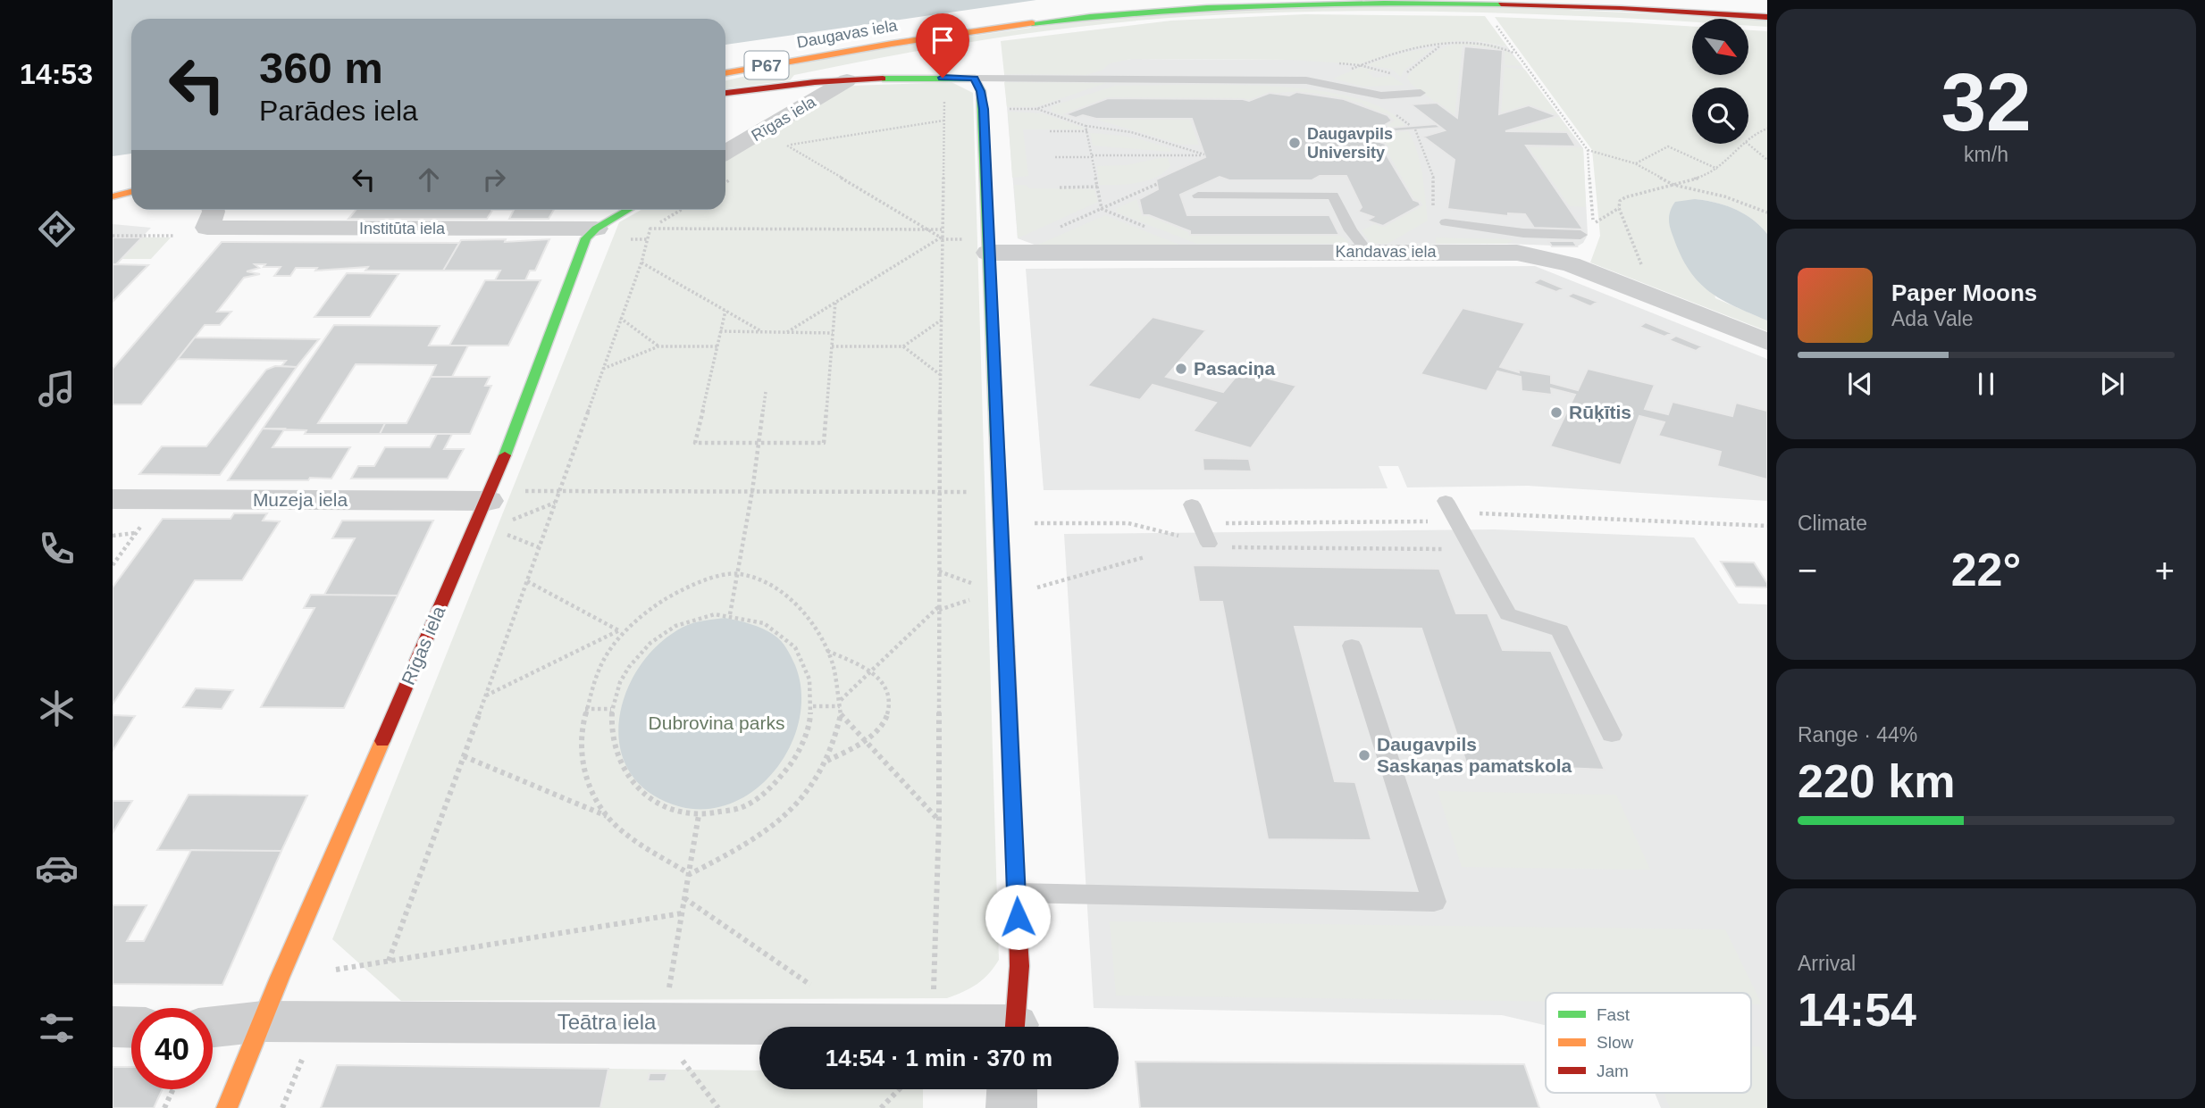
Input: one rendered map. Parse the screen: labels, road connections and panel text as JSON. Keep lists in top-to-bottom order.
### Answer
{
  "streets": {
    "street": [
      "Daugavas iela",
      "P67",
      "Rīgas iela",
      "Institūta iela",
      "Kandavas iela",
      "Muzeja iela",
      "Teātra iela"
    ]
  },
  "crossings": [
    ["Rīgas iela", "Institūta iela"],
    ["Rīgas iela", "Muzeja iela"],
    ["Rīgas iela", "Teātra iela"]
  ],
  "parks": ["Dubrovina parks"],
  "places": [
    "Daugavpils University",
    "Pasaciņa",
    "Rūķītis",
    "Daugavpils Saskaņas pamatskola"
  ],
  "legend": ["Fast", "Slow", "Jam"],
  "north": "bottom right",
  "page": {
    "tabs": "14:53",
    "tile": [
      ["32", "km/h"],
      "Climate",
      ["Range · 44%", "220 km"],
      ["Arrival", "14:54"]
    ],
    "turn": ["360 m", "Parādes iela"],
    "song": ["Paper Moons", "Ada Vale"],
    "heat": ["−", "22°", "+"],
    "limit": "40",
    "trip": "14:54 · 1 min · 370 m"
  }
}
